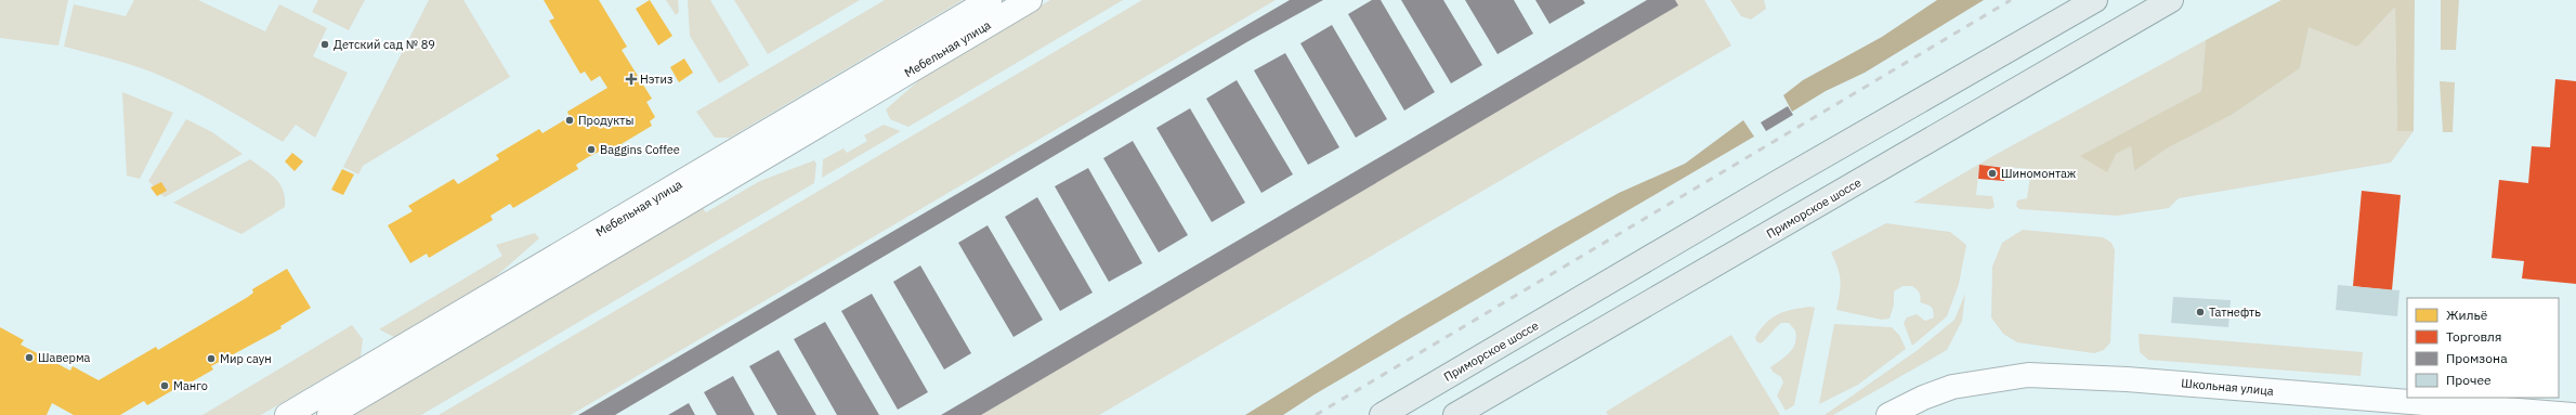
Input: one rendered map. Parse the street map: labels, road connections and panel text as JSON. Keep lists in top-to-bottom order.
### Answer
{
  "streets": {
    "main road": ["Приморское шоссе"],
    "street": ["Мебельная улица", "Школьная улица"]
  },
  "places": {
    "other": [
      "Детский сад № 89",
      "Продукты",
      "Baggins Coffee",
      "Шиномонтаж",
      "Татнефть",
      "Шаверма",
      "Мир саун",
      "Манго"
    ],
    "health": ["Нэтиз"]
  },
  "legend": [
    "Жильё",
    "Торговля",
    "Промзона",
    "Прочее"
  ]
}
